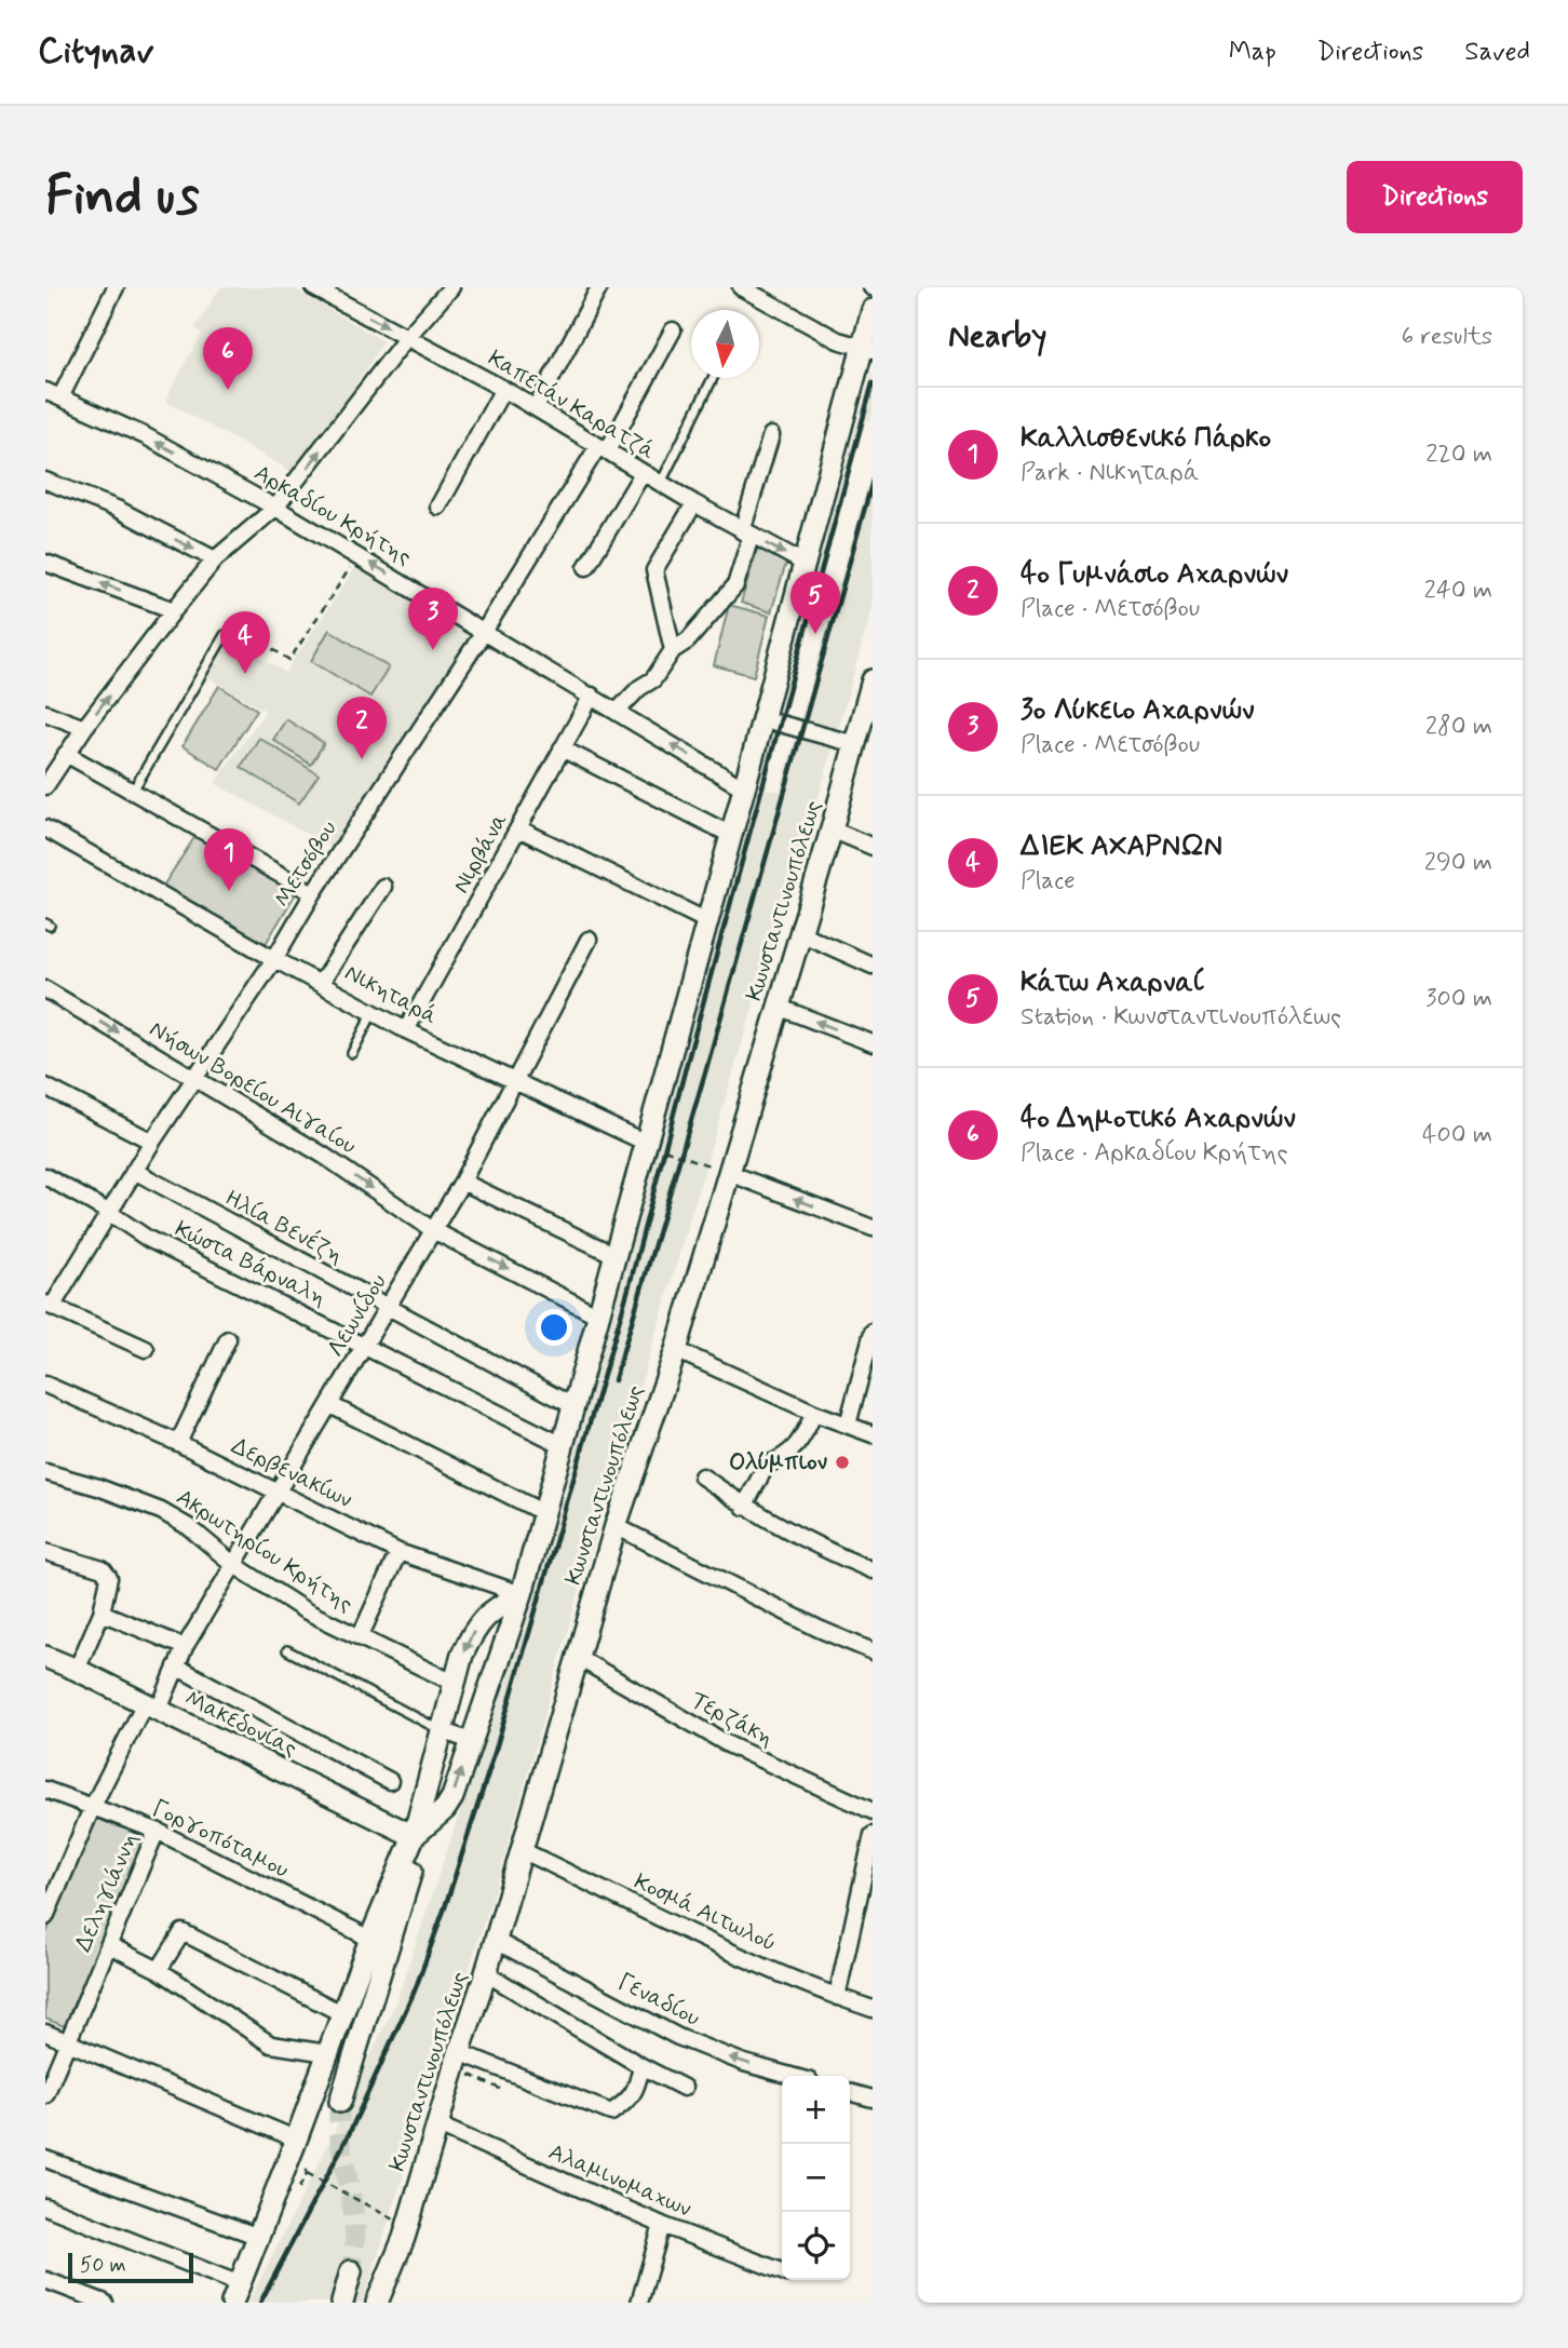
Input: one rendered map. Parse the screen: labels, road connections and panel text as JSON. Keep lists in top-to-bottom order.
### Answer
{
  "streets": {
    "street": [
      "Καπετάν Καρατζά",
      "Αρκαδίου Κρήτης",
      "Νιρβάνα",
      "Μετσόβου",
      "Κωνσταντινουπόλεως",
      "Νικηταρά",
      "Νήσων Βορείου Αιγαίου",
      "Ηλία Βενέζη",
      "Κώστα Βάρναλη",
      "Λεωνίδου",
      "Δερβενακίων",
      "Ακρωτηρίου Κρήτης",
      "Τερζάκη",
      "Μακεδονίας",
      "Γοργοπόταμου",
      "Δεληγιάννη",
      "Κοσμά Αιτωλού",
      "Γεναδίου",
      "Αλαμινομαχων"
    ]
  },
  "crossings": [
    ["Καπετάν Καρατζά", "Μετσόβου"],
    ["Καπετάν Καρατζά", "Κωνσταντινουπόλεως"],
    ["Αρκαδίου Κρήτης", "Νιρβάνα"],
    ["Αρκαδίου Κρήτης", "Μετσόβου"],
    ["Αρκαδίου Κρήτης", "Κωνσταντινουπόλεως"],
    ["Νιρβάνα", "Νικηταρά"],
    ["Μετσόβου", "Νικηταρά"],
    ["Μετσόβου", "Νήσων Βορείου Αιγαίου"],
    ["Μετσόβου", "Ηλία Βενέζη"],
    ["Μετσόβου", "Κώστα Βάρναλη"],
    ["Κωνσταντινουπόλεως", "Νικηταρά"],
    ["Κωνσταντινουπόλεως", "Νήσων Βορείου Αιγαίου"],
    ["Κωνσταντινουπόλεως", "Ηλία Βενέζη"],
    ["Κωνσταντινουπόλεως", "Κώστα Βάρναλη"],
    ["Κωνσταντινουπόλεως", "Δερβενακίων"],
    ["Κωνσταντινουπόλεως", "Ακρωτηρίου Κρήτης"],
    ["Κωνσταντινουπόλεως", "Τερζάκη"],
    ["Κωνσταντινουπόλεως", "Μακεδονίας"],
    ["Κωνσταντινουπόλεως", "Γοργοπόταμου"],
    ["Κωνσταντινουπόλεως", "Κοσμά Αιτωλού"],
    ["Κωνσταντινουπόλεως", "Γεναδίου"],
    ["Κωνσταντινουπόλεως", "Αλαμινομαχων"],
    ["Νικηταρά", "Λεωνίδου"],
    ["Νήσων Βορείου Αιγαίου", "Λεωνίδου"],
    ["Ηλία Βενέζη", "Λεωνίδου"],
    ["Κώστα Βάρναλη", "Λεωνίδου"],
    ["Λεωνίδου", "Δερβενακίων"],
    ["Λεωνίδου", "Ακρωτηρίου Κρήτης"],
    ["Λεωνίδου", "Μακεδονίας"],
    ["Λεωνίδου", "Γοργοπόταμου"],
    ["Γοργοπόταμου", "Δεληγιάννη"]
  ],
  "places": ["Ολύμπιον"],
  "scale_bar": "50 m",
  "north": "bottom",
  "page": {
    "header": "Citynav",
    "nav": ["Map", "Directions", "Saved"],
    "buttons": "Directions",
    "title": "Find us",
    "heading": ["Nearby", "6 results"],
    "pins": [
      "6",
      "5",
      "3",
      "4",
      "2",
      "1"
    ],
    "list": [
      {
        "mark": "1",
        "name": "Καλλισθενικό Πάρκο",
        "note": "Park · Νικηταρά",
        "value": "220 m"
      },
      {
        "mark": "2",
        "name": "4ο Γυμνάσιο Αχαρνών",
        "note": "Place · Μετσόβου",
        "value": "240 m"
      },
      {
        "mark": "3",
        "name": "3ο Λύκειο Αχαρνών",
        "note": "Place · Μετσόβου",
        "value": "280 m"
      },
      {
        "mark": "4",
        "name": "ΔΙΕΚ ΑΧΑΡΝΩΝ",
        "note": "Place",
        "value": "290 m"
      },
      {
        "mark": "5",
        "name": "Κάτω Αχαρναί",
        "note": "Station · Κωνσταντινουπόλεως",
        "value": "300 m"
      },
      {
        "mark": "6",
        "name": "4ο Δημοτικό Αχαρνών",
        "note": "Place · Αρκαδίου Κρήτης",
        "value": "400 m"
      }
    ],
    "map_buttons": ["+", "−"],
    "scale": "50 m"
  }
}
